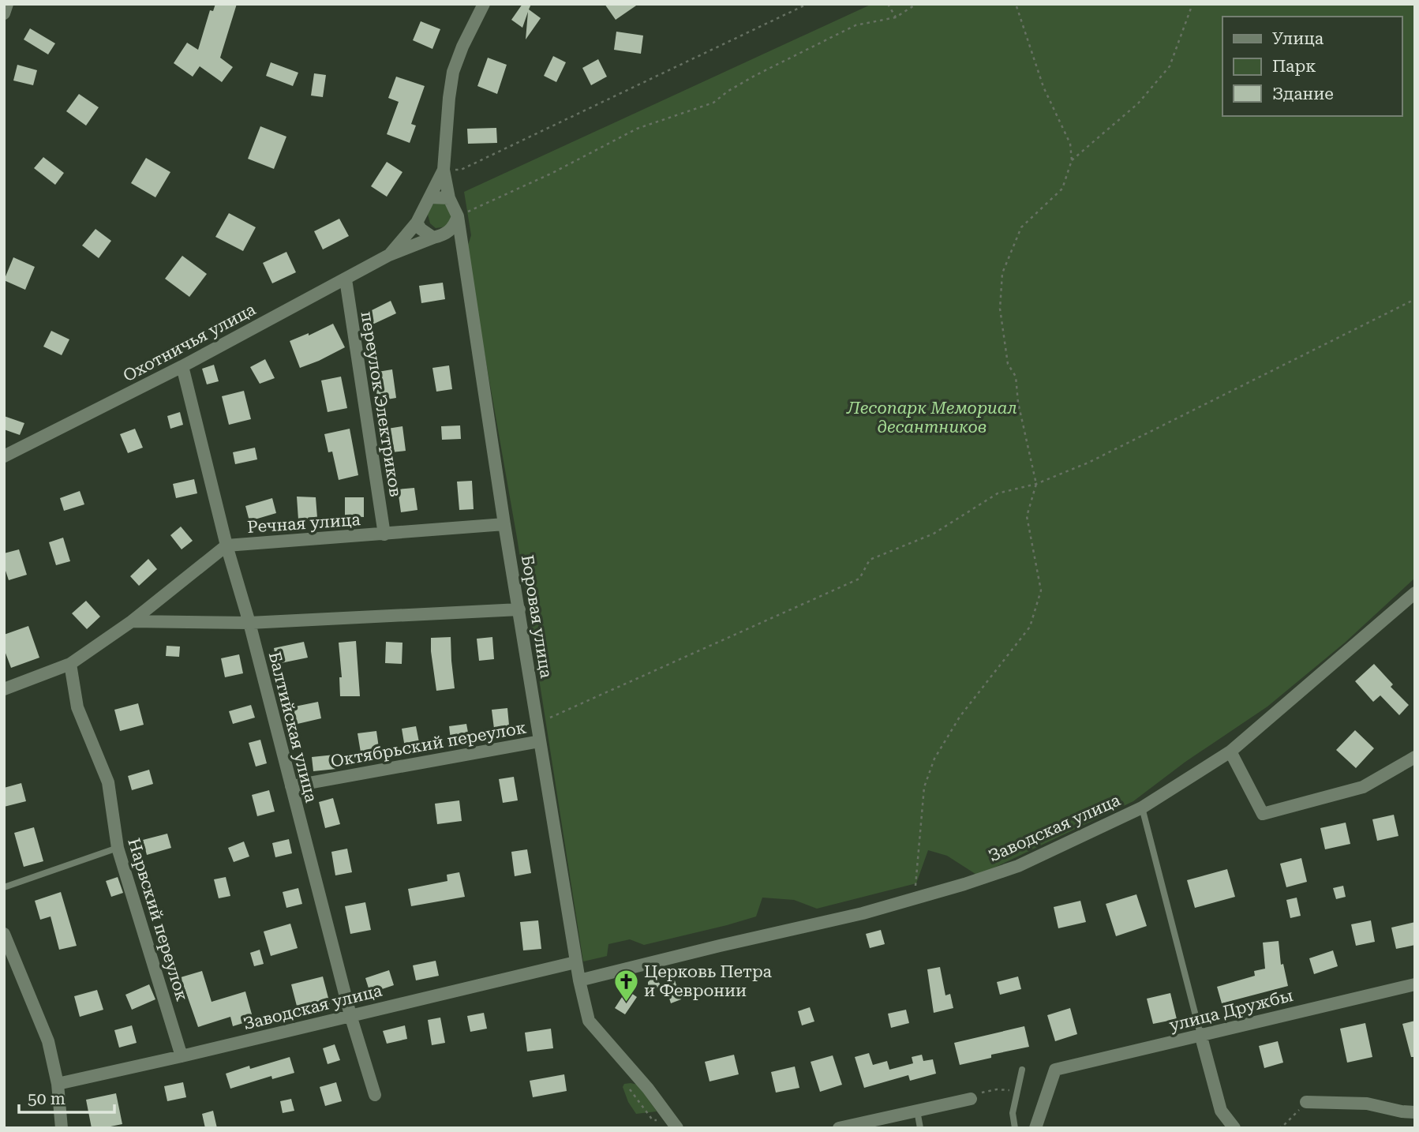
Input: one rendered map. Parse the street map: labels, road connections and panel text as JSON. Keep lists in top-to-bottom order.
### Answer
{
  "streets": {
    "street": [
      "Охотничья улица",
      "переулок Электриков",
      "Речная улица",
      "Боровая улица",
      "Балтийская улица",
      "Октябрьский переулок",
      "Заводская улица",
      "Нарвский переулок",
      "улица Дружбы"
    ]
  },
  "crossings": [
    ["Охотничья улица", "переулок Электриков"],
    ["Охотничья улица", "Боровая улица"],
    ["Охотничья улица", "Балтийская улица"],
    ["переулок Электриков", "Речная улица"],
    ["Речная улица", "Боровая улица"],
    ["Речная улица", "Балтийская улица"],
    ["Речная улица", "Нарвский переулок"],
    ["Боровая улица", "Октябрьский переулок"],
    ["Боровая улица", "Заводская улица"],
    ["Балтийская улица", "Октябрьский переулок"],
    ["Балтийская улица", "Заводская улица"],
    ["Заводская улица", "Нарвский переулок"]
  ],
  "parks": ["Лесопарк Мемориал десантников"],
  "places": {
    "church": ["Церковь Петра и Февронии"]
  },
  "legend": ["Улица", "Парк", "Здание"],
  "scale_bar": "50 m"
}
